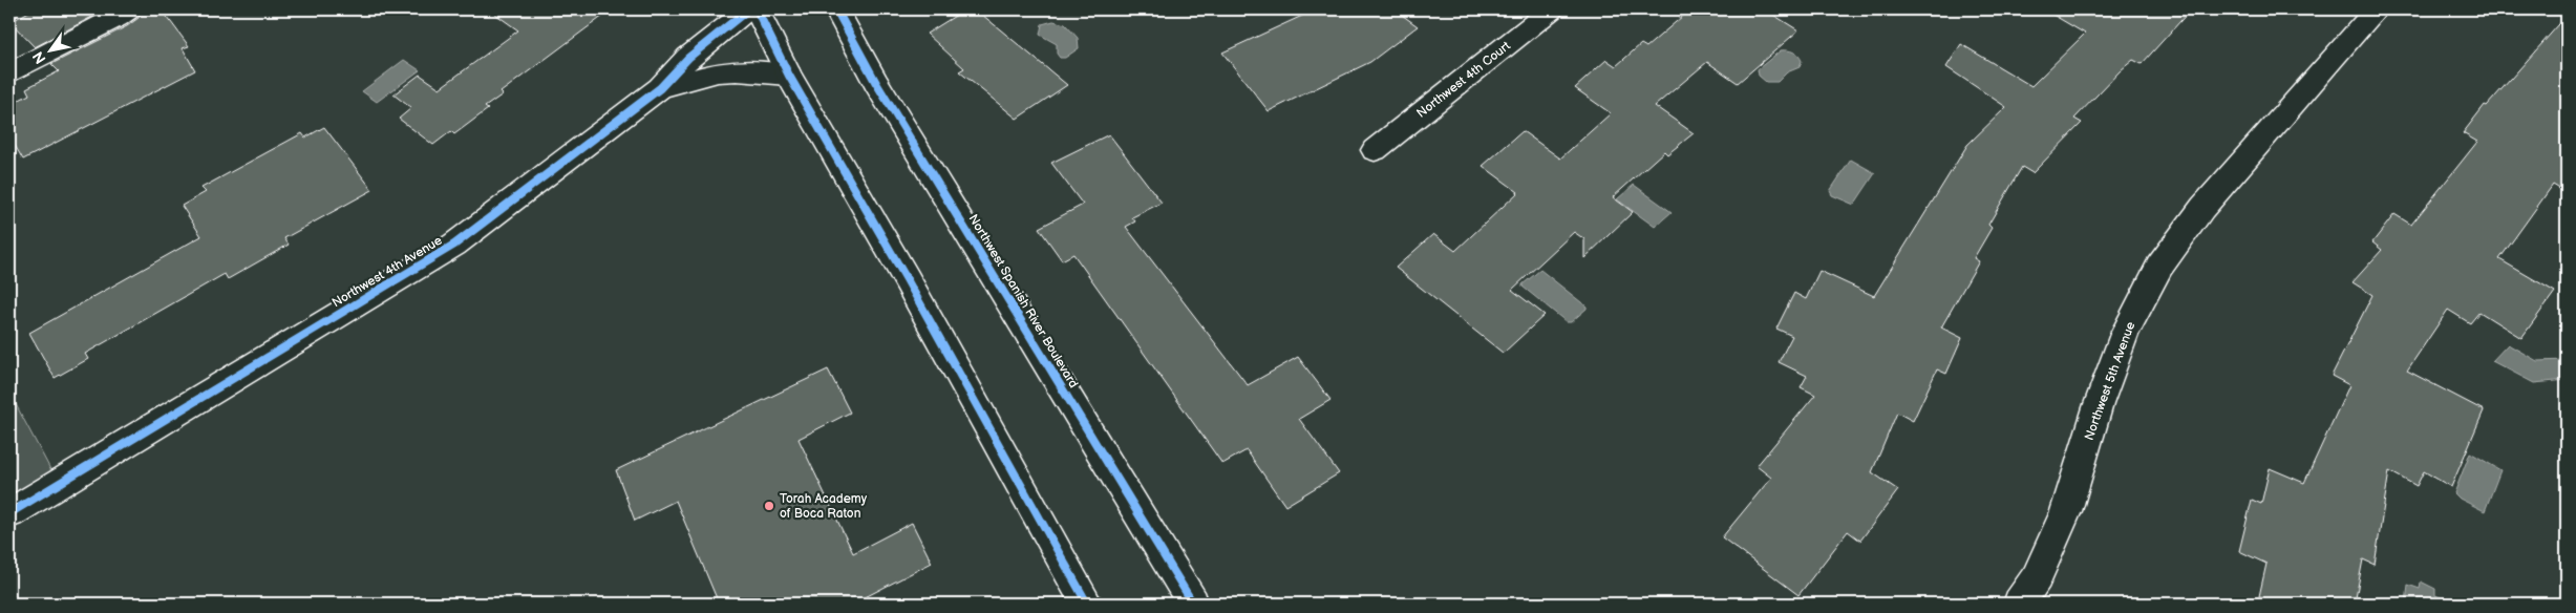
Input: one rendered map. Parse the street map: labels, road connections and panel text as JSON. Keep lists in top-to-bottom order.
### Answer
{
  "streets": {
    "street": [
      "Northwest 4th Court",
      "Northwest 4th Avenue",
      "Northwest Spanish River Boulevard",
      "Northwest 5th Avenue"
    ]
  },
  "places": ["Torah Academy of Boca Raton"],
  "north": "bottom left"
}
